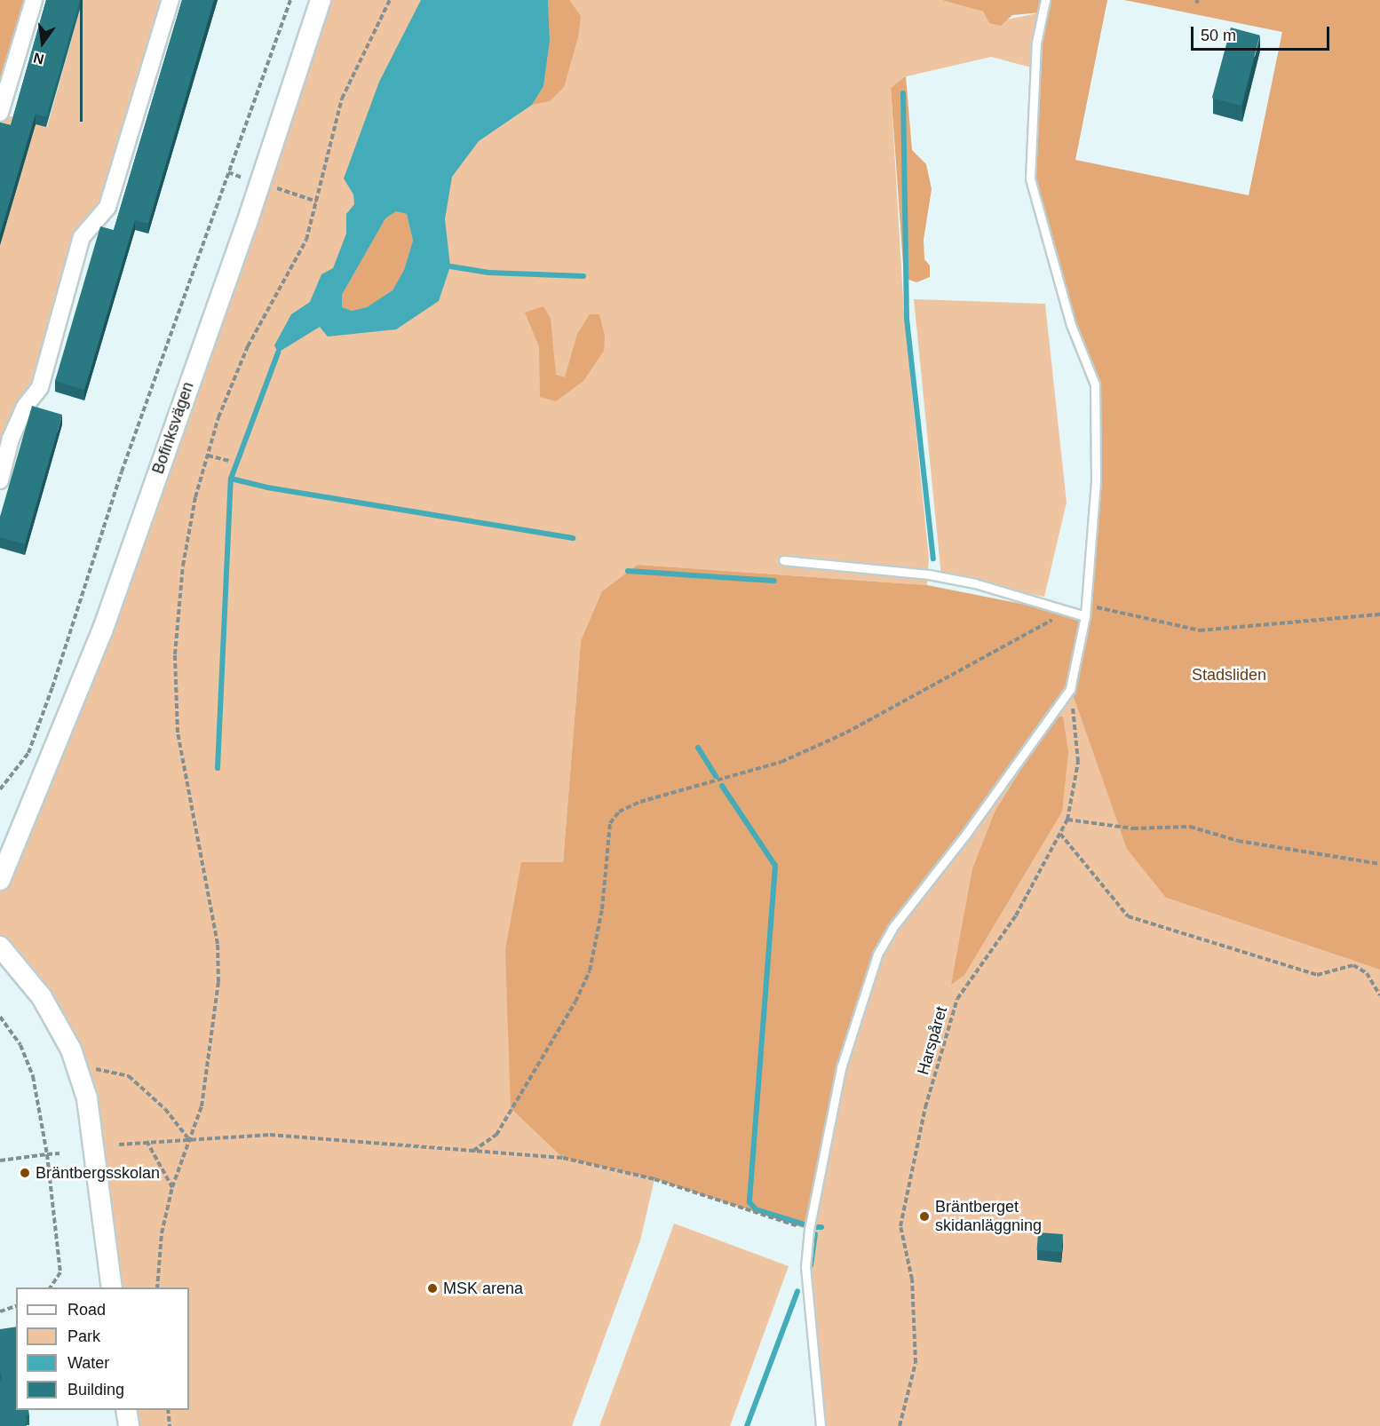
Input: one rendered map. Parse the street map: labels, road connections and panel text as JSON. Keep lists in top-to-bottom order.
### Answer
{
  "streets": {
    "street": ["Bofinksvägen"],
    "path": ["Harspåret"]
  },
  "parks": ["Stadsliden"],
  "places": ["Bräntbergsskolan", "Bräntberget skidanläggning", "MSK arena"],
  "legend": [
    "Road",
    "Park",
    "Water",
    "Building"
  ],
  "scale_bar": "50 m",
  "north": "bottom"
}
